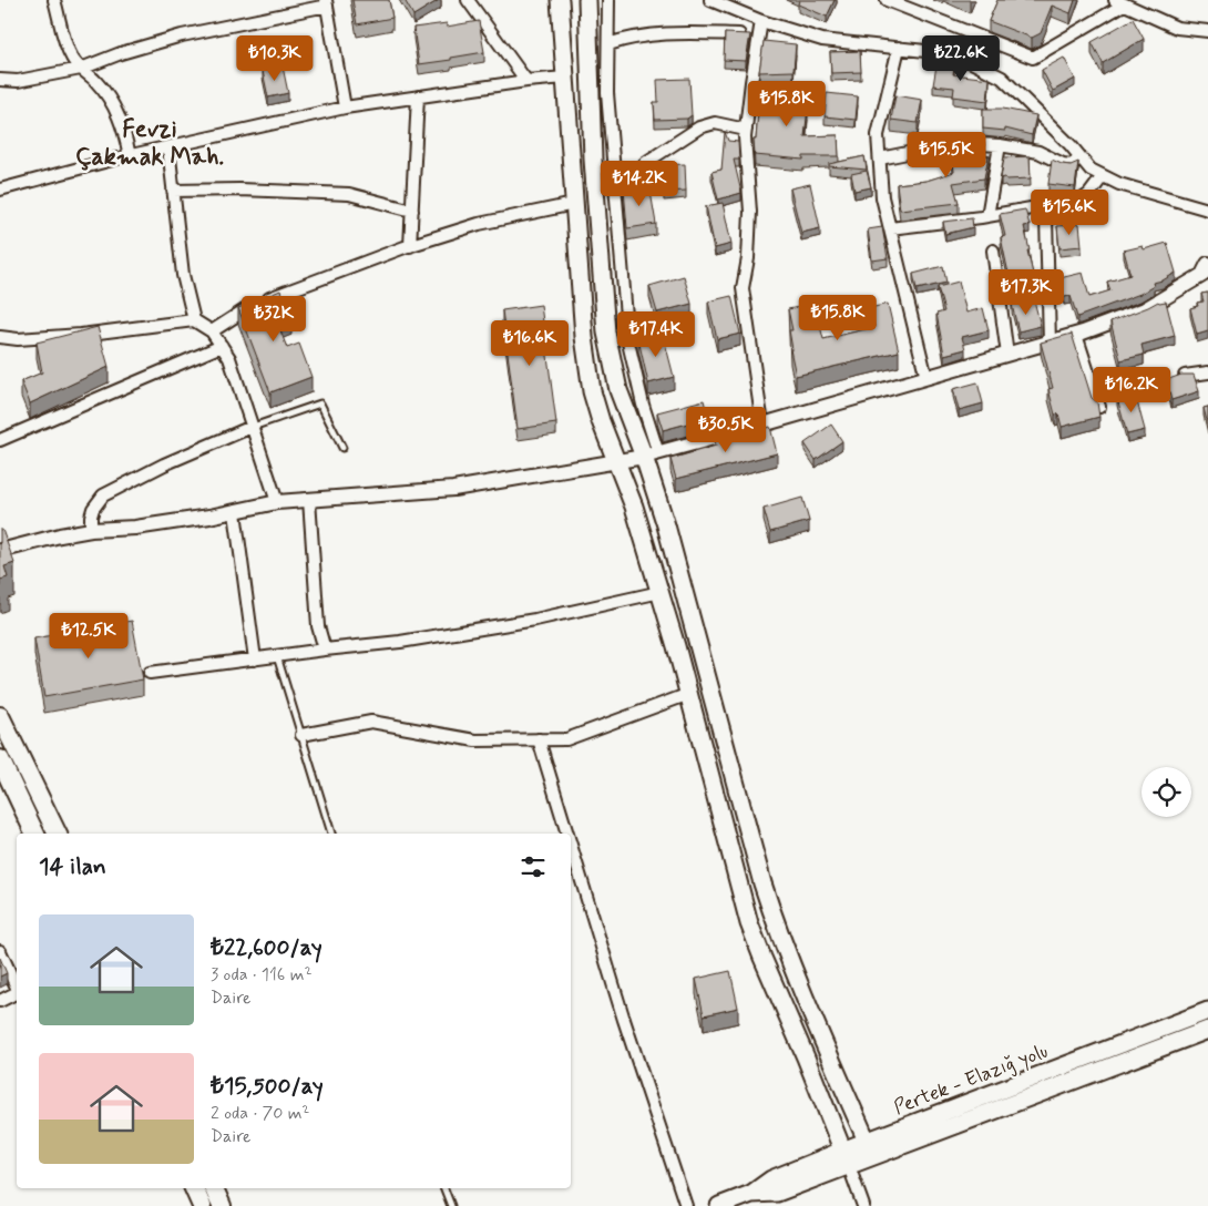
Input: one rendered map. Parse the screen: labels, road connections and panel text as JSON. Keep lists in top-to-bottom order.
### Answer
{
  "streets": {
    "main road": ["Pertek - Elazığ yolu"]
  },
  "districts": ["Fevzi Çakmak Mah."],
  "page": {
    "price": [
      "₺10.3K",
      "₺22.6K",
      "₺15.8K",
      "₺15.5K",
      "₺14.2K",
      "₺15.6K",
      "₺17.3K",
      "₺15.8K",
      "₺32K",
      "₺17.4K",
      "₺16.6K",
      "₺16.2K",
      "₺30.5K",
      "₺12.5K"
    ],
    "heading": "14 ilan",
    "list": [
      {
        "name": "₺22,600/ay",
        "note": "3 oda · 116 m² · Daire"
      },
      {
        "name": "₺15,500/ay",
        "note": "2 oda · 70 m² · Daire"
      }
    ]
  }
}
